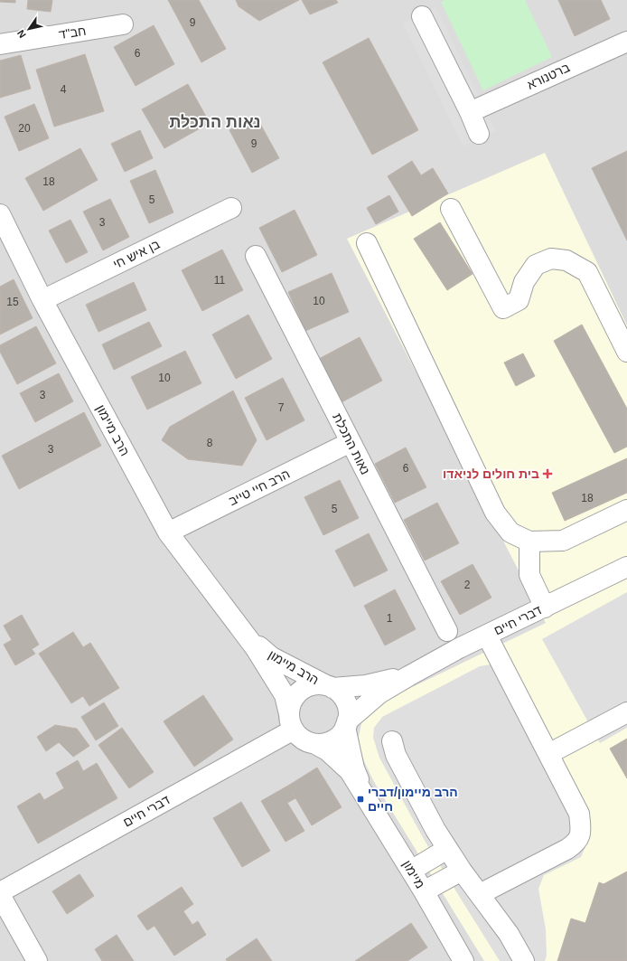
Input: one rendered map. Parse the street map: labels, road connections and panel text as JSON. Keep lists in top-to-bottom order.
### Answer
{
  "streets": {
    "street": [
      "חב\"ד",
      "ברטנורא",
      "בן איש חי",
      "הרב מיימון",
      "נאות התכלת",
      "הרב חיי טייב",
      "דברי חיים",
      "מיימון"
    ]
  },
  "crossings": [
    ["בן איש חי", "הרב מיימון"],
    ["הרב מיימון", "הרב חיי טייב"],
    ["הרב מיימון", "דברי חיים"],
    ["נאות התכלת", "הרב חיי טייב"]
  ],
  "districts": ["נאות התכלת"],
  "places": {
    "health": ["בית חולים לניאדו"],
    "transit": ["הרב מיימון/דברי חיים"]
  },
  "house_numbers": [
    "9",
    "6",
    "4",
    "20",
    "9",
    "18",
    "5",
    "3",
    "11",
    "10",
    "15",
    "10",
    "3",
    "7",
    "8",
    "3",
    "6",
    "18",
    "5",
    "2",
    "1"
  ],
  "north": "bottom left"
}
